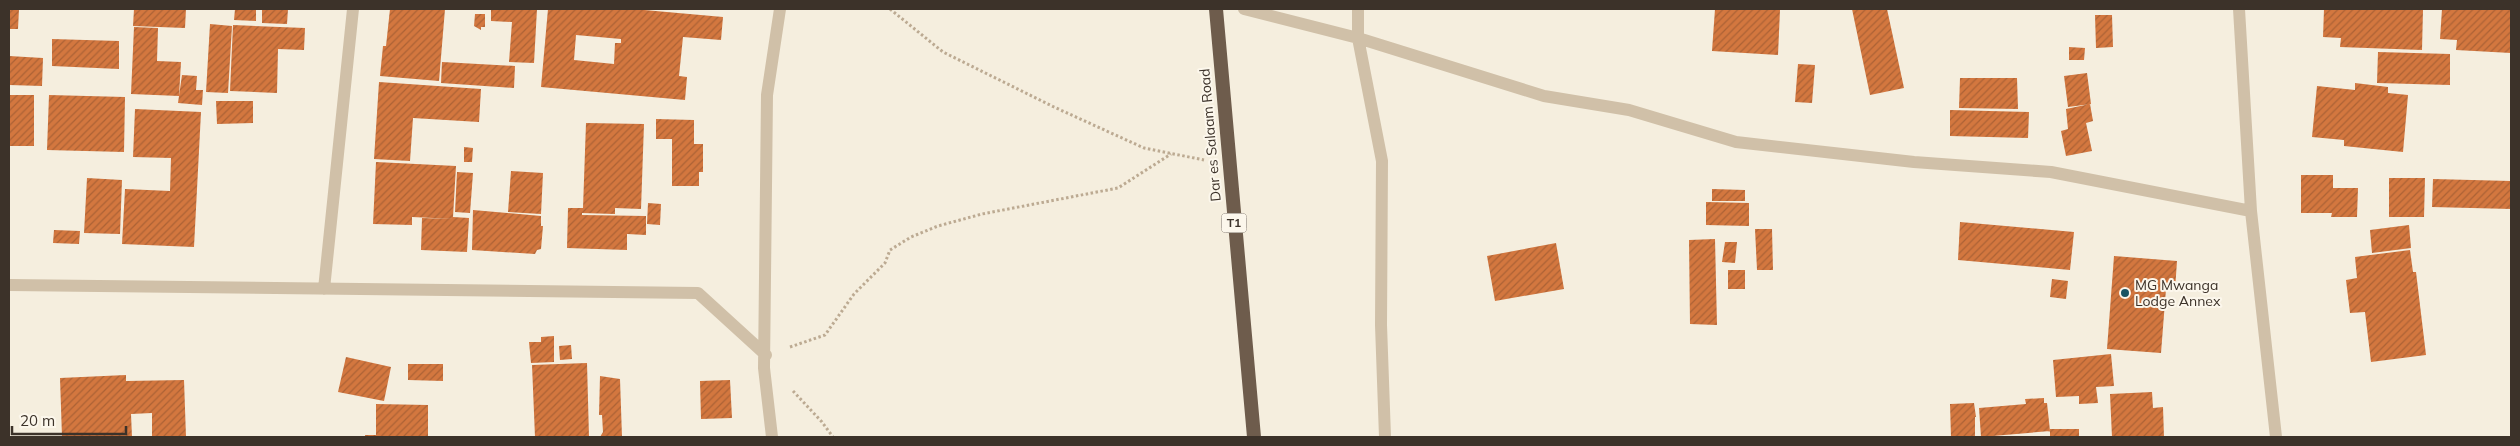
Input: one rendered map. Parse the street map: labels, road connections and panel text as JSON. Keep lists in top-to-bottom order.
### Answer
{
  "streets": {
    "highway": ["Dar es Salaam Road", "T1"]
  },
  "places": ["MG Mwanga Lodge Annex"],
  "scale_bar": "20 m"
}
